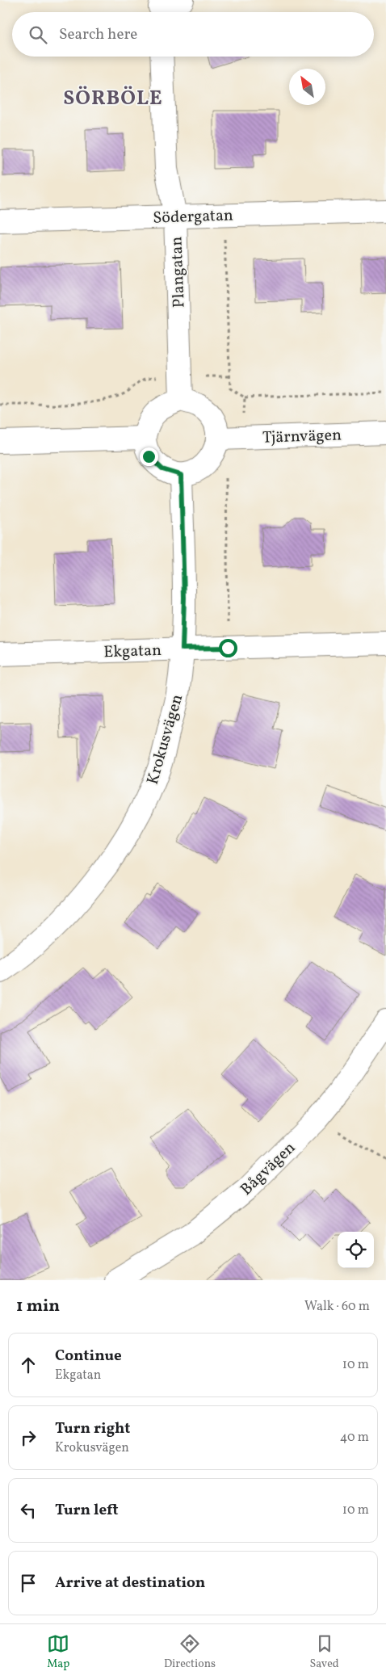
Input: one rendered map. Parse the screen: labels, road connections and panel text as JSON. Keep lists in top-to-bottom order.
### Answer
{
  "streets": {
    "street": [
      "Södergatan",
      "Plangatan",
      "Tjärnvägen",
      "Ekgatan",
      "Krokusvägen",
      "Bågvägen"
    ]
  },
  "crossings": [
    ["Södergatan", "Plangatan"],
    ["Plangatan", "Tjärnvägen"],
    ["Plangatan", "Krokusvägen"],
    ["Tjärnvägen", "Krokusvägen"],
    ["Ekgatan", "Krokusvägen"]
  ],
  "districts": ["SÖRBÖLE"],
  "north": "top left",
  "page": {
    "search": "Search here",
    "heading": ["1 min", "Walk · 60 m"],
    "list": [
      ["Continue", "Ekgatan", "10 m"],
      ["Turn right", "Krokusvägen", "40 m"],
      ["Turn left", "10 m"],
      "Arrive at destination"
    ],
    "nav": ["Map", "Directions", "Saved"]
  }
}
